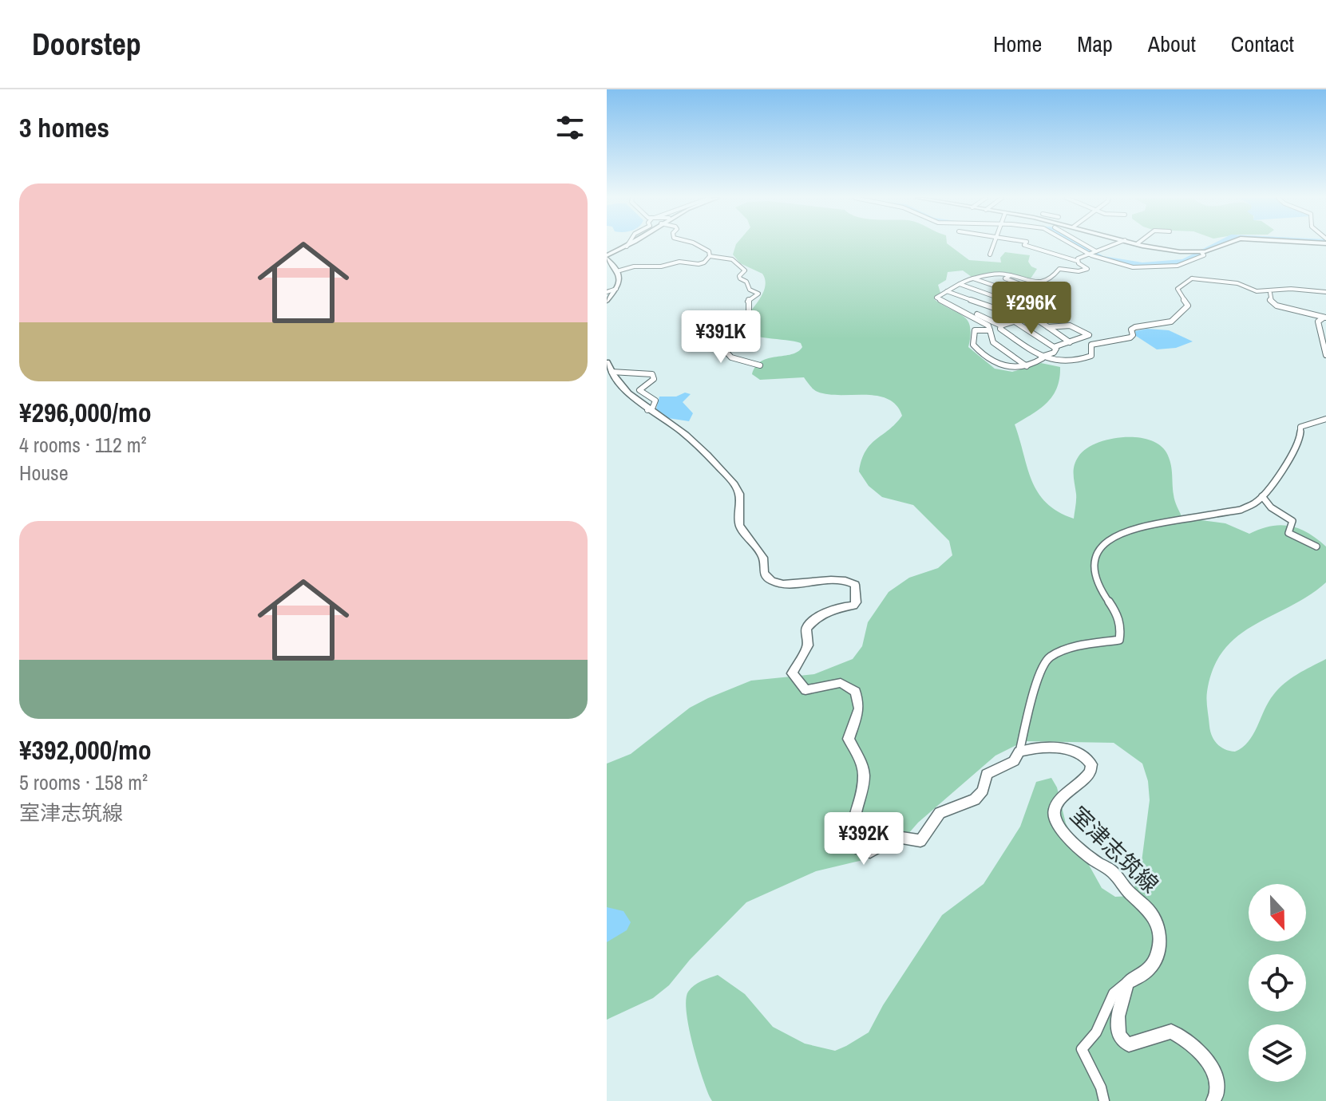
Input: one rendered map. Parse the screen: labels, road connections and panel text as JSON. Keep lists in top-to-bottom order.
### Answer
{
  "streets": {
    "main road": ["室津志筑線"]
  },
  "north": "bottom",
  "page": {
    "header": "Doorstep",
    "nav": [
      "Home",
      "Map",
      "About",
      "Contact"
    ],
    "heading": "3 homes",
    "list": [
      {
        "name": "¥296,000/mo",
        "note": "4 rooms · 112 m² · House"
      },
      {
        "name": "¥392,000/mo",
        "note": "5 rooms · 158 m² · 室津志筑線"
      }
    ],
    "price": ["¥296K", "¥391K", "¥392K"]
  }
}
